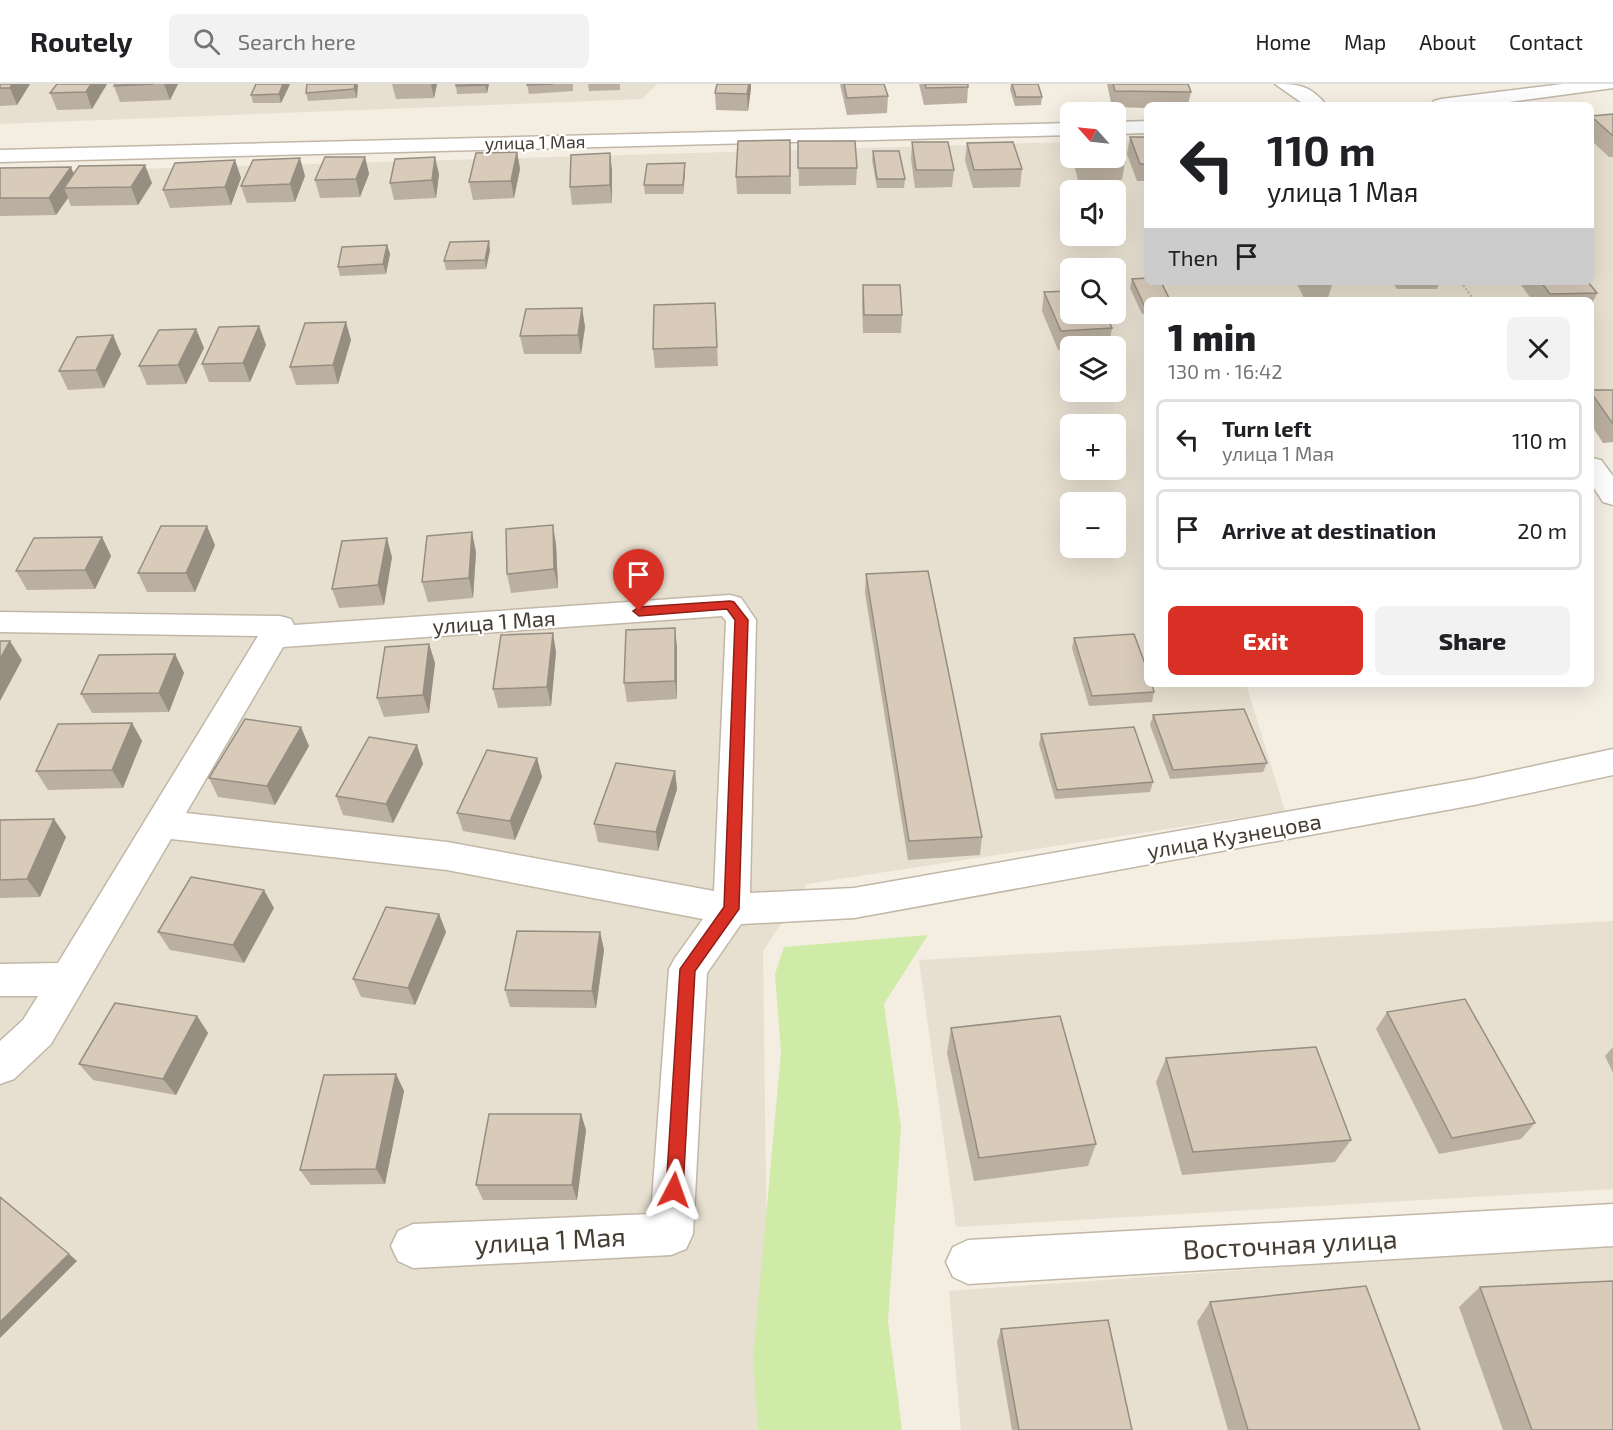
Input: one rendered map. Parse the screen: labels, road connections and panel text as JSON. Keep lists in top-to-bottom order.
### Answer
{
  "streets": {
    "street": ["улица 1 Мая", "улица Кузнецова", "Восточная улица"]
  },
  "crossings": [
    ["улица 1 Мая", "улица Кузнецова"]
  ],
  "north": "top left",
  "page": {
    "header": "Routely",
    "search": "Search here",
    "nav": [
      "Home",
      "Map",
      "About",
      "Contact"
    ],
    "map_buttons": ["+", "−"],
    "turn": ["110 m", "улица 1 Мая"],
    "then": "Then",
    "heading": ["1 min", "130 m · 16:42"],
    "list": [
      {
        "name": "Turn left",
        "note": "улица 1 Мая",
        "value": "110 m"
      },
      {
        "name": "Arrive at destination",
        "value": "20 m"
      }
    ],
    "buttons": ["Exit", "Share"]
  }
}
